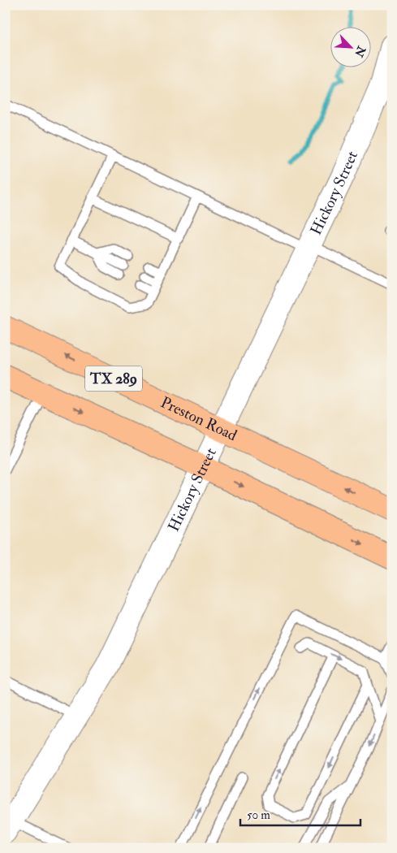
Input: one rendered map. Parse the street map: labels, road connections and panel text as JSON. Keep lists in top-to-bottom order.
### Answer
{
  "streets": {
    "main road": ["TX 289", "Preston Road"],
    "street": ["Hickory Street"]
  },
  "crossings": [
    ["Hickory Street", "TX 289"],
    ["Hickory Street", "Preston Road"]
  ],
  "scale_bar": "50 m",
  "north": "bottom right"
}
